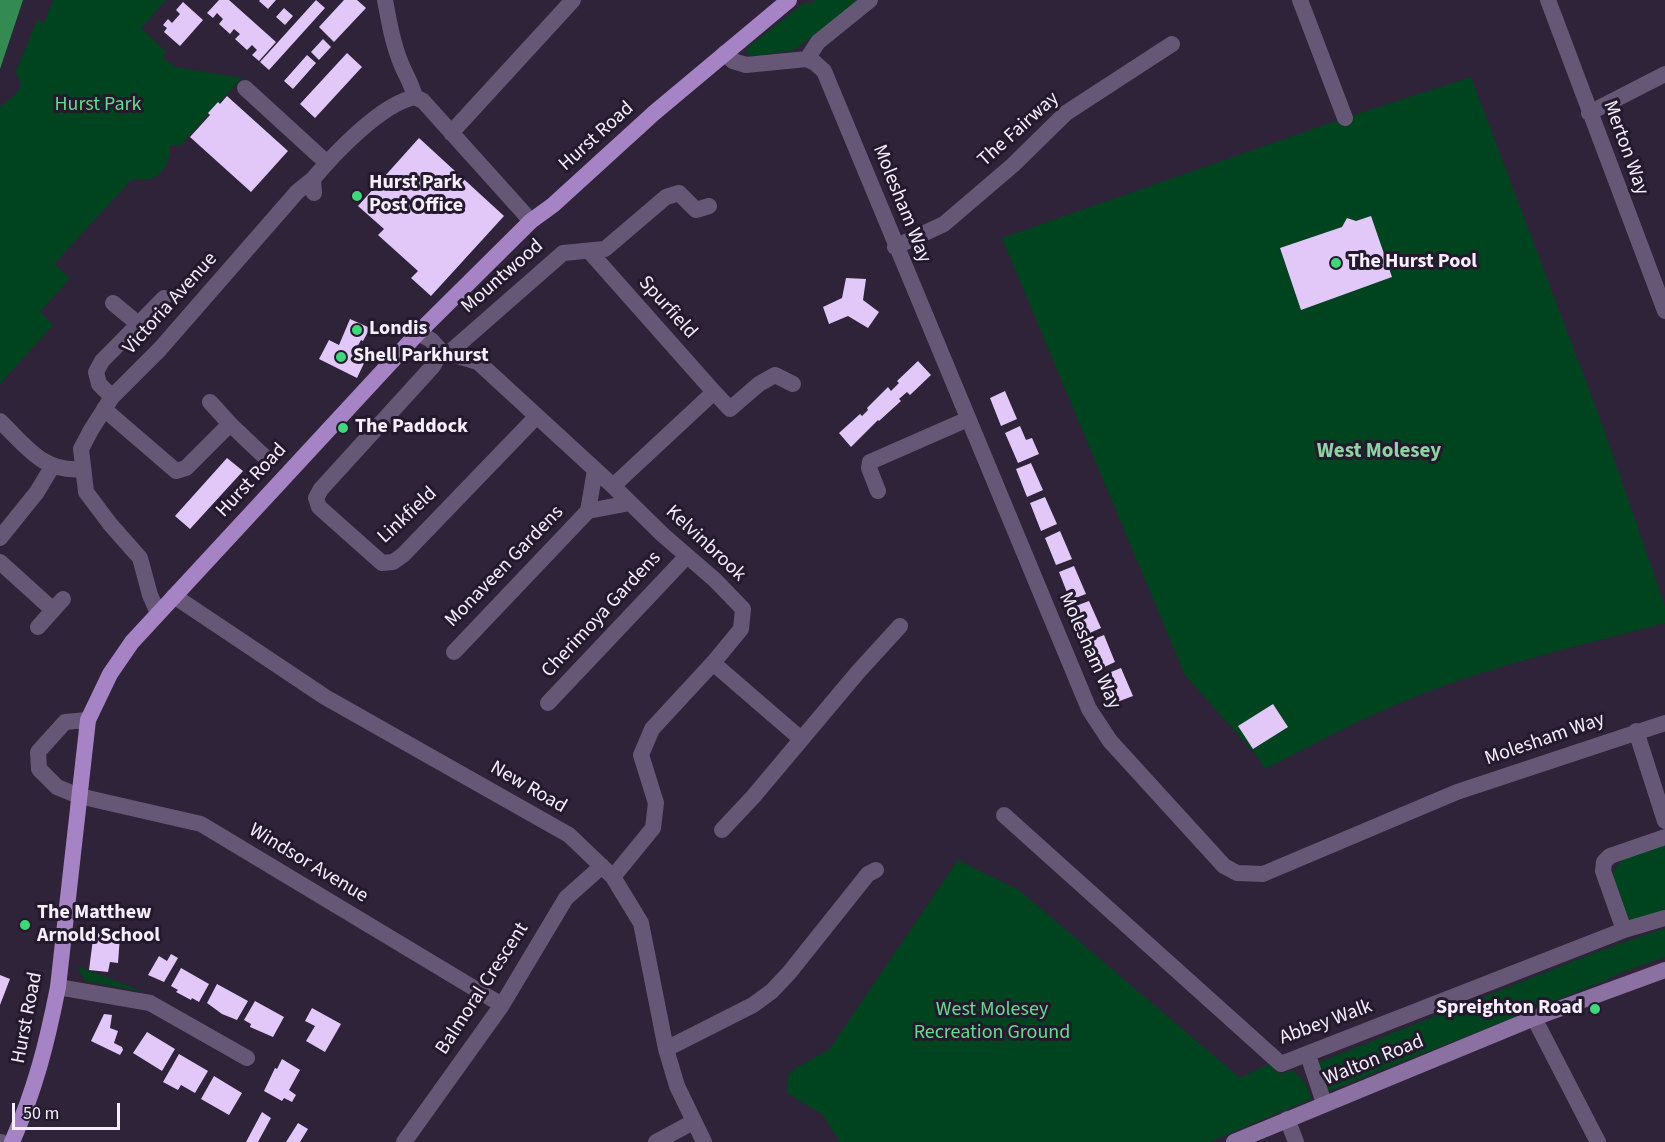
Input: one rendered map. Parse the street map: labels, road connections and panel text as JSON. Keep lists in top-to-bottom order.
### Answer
{
  "streets": {
    "main road": ["Hurst Road", "Walton Road"],
    "street": [
      "The Fairway",
      "Merton Way",
      "Molesham Way",
      "Mountwood",
      "Victoria Avenue",
      "Spurfield",
      "Linkfield",
      "Kelvinbrook",
      "Monaveen Gardens",
      "Cherimoya Gardens",
      "New Road",
      "Windsor Avenue",
      "Balmoral Crescent",
      "Abbey Walk"
    ]
  },
  "crossings": [
    ["The Fairway", "Molesham Way"],
    ["Hurst Road", "Kelvinbrook"],
    ["Hurst Road", "New Road"],
    ["Hurst Road", "Windsor Avenue"],
    ["Mountwood", "Spurfield"],
    ["Mountwood", "Linkfield"],
    ["Mountwood", "Kelvinbrook"],
    ["Linkfield", "Kelvinbrook"],
    ["Kelvinbrook", "Monaveen Gardens"],
    ["Kelvinbrook", "Cherimoya Gardens"],
    ["Kelvinbrook", "New Road"],
    ["Kelvinbrook", "Balmoral Crescent"],
    ["New Road", "Balmoral Crescent"],
    ["Windsor Avenue", "Balmoral Crescent"]
  ],
  "districts": ["West Molesey"],
  "parks": ["Hurst Park", "West Molesey Recreation Ground"],
  "places": [
    "Hurst Park Post Office",
    "The Hurst Pool",
    "Londis",
    "Shell Parkhurst",
    "The Paddock",
    "The Matthew Arnold School",
    "Spreighton Road"
  ],
  "scale_bar": "50 m"
}
